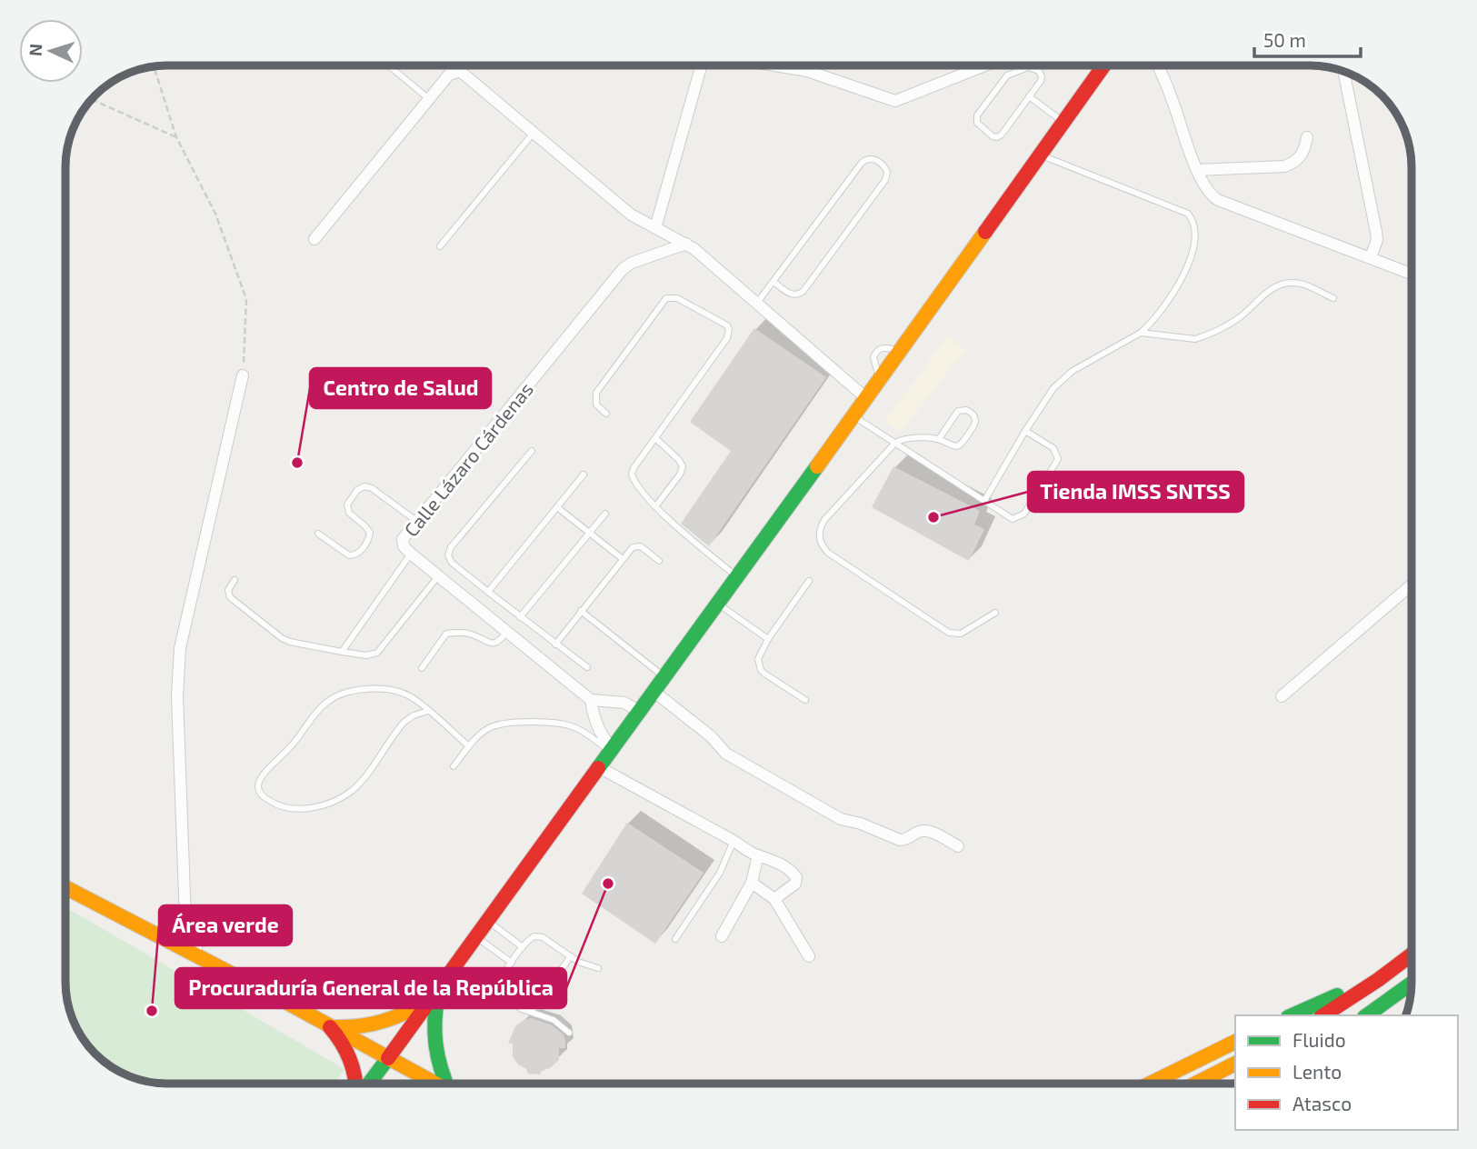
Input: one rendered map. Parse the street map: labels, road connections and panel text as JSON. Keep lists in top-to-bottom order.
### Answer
{
  "streets": {
    "street": ["Calle Lázaro Cárdenas"]
  },
  "places": [
    "Centro de Salud",
    "Tienda IMSS SNTSS",
    "Procuraduría General de la República",
    "Área verde"
  ],
  "legend": ["Fluido", "Lento", "Atasco"],
  "scale_bar": "50 m",
  "north": "left"
}
